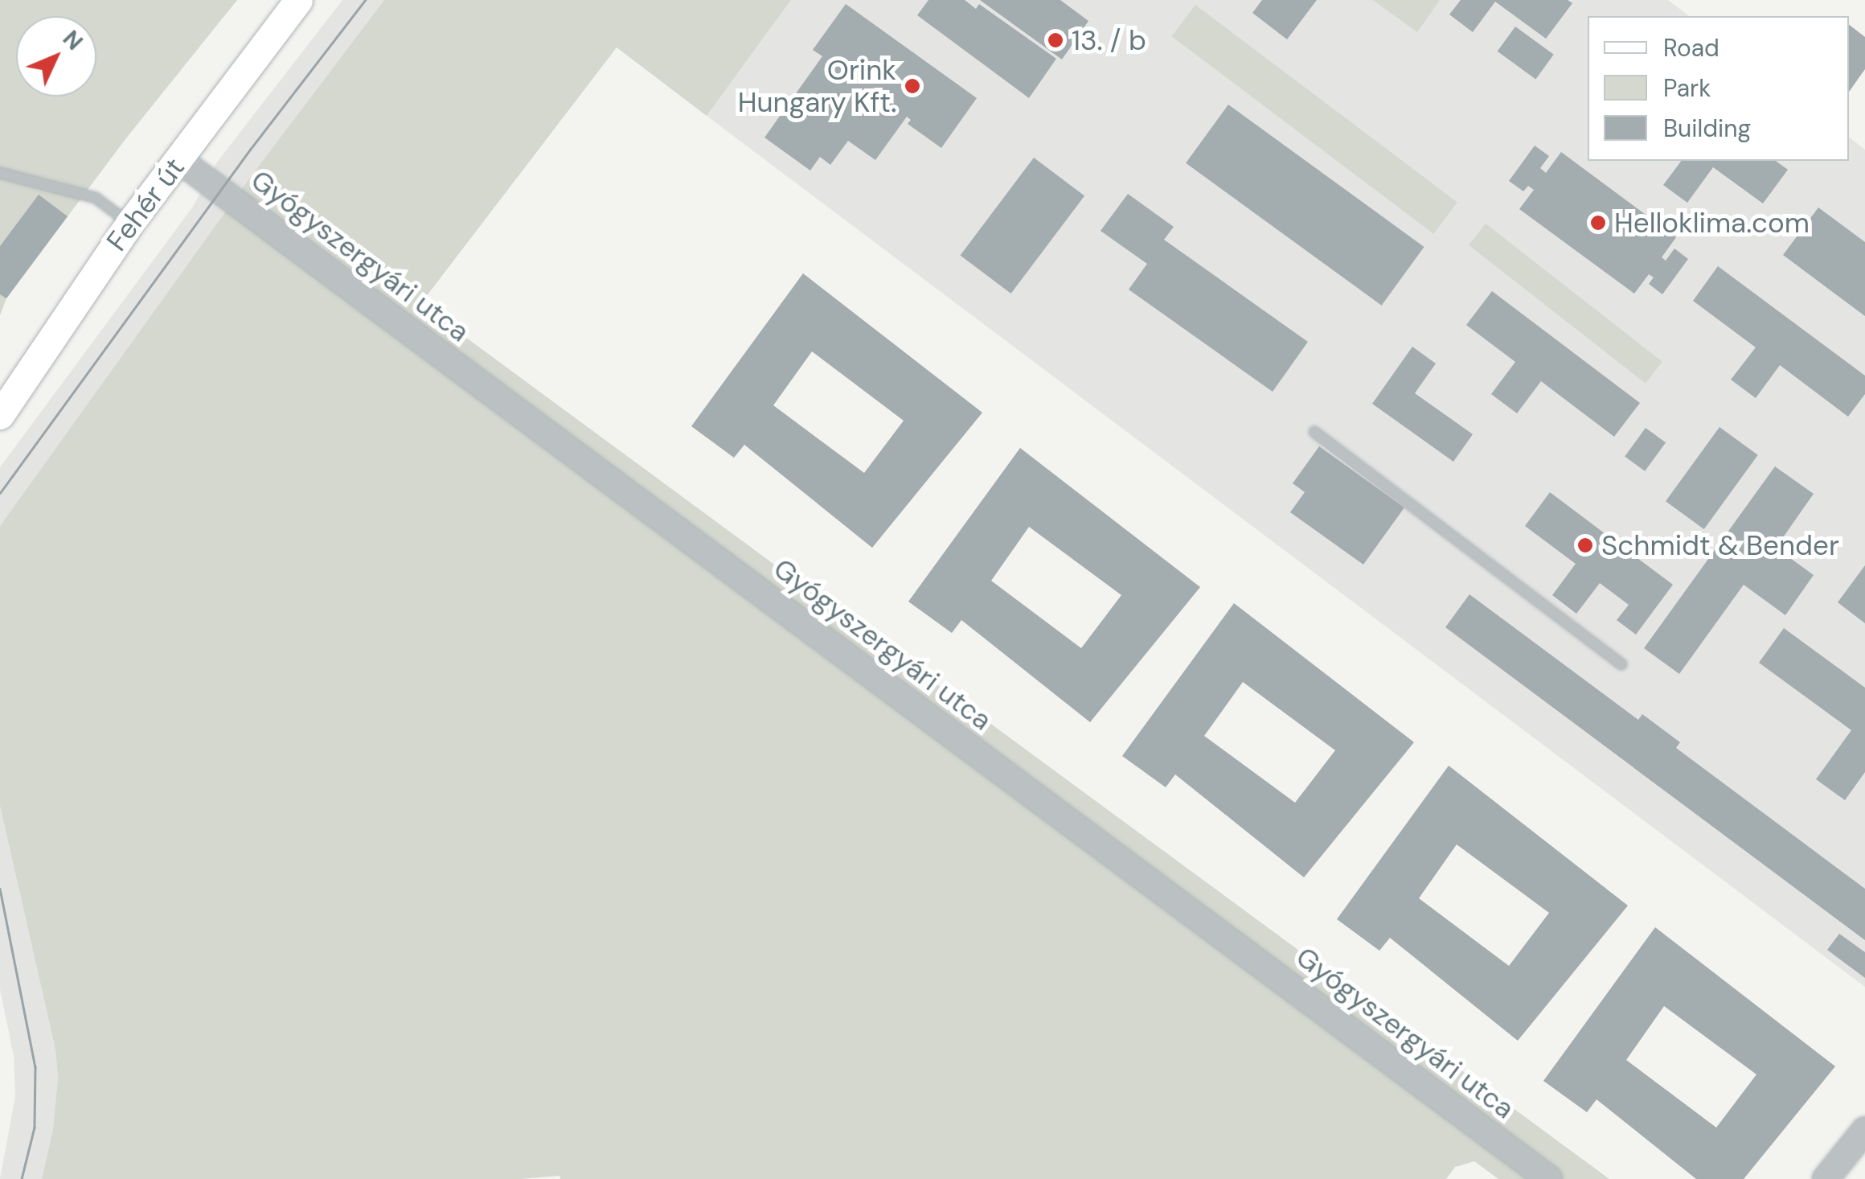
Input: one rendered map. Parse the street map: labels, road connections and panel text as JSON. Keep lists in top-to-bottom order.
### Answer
{
  "streets": {
    "main road": ["Fehér út"],
    "street": ["Gyógyszergyári utca"]
  },
  "crossings": [
    ["Fehér út", "Gyógyszergyári utca"]
  ],
  "places": [
    "13. / b",
    "Orink Hungary Kft.",
    "Helloklima.com",
    "Schmidt & Bender"
  ],
  "legend": ["Road", "Park", "Building"],
  "north": "top right"
}
